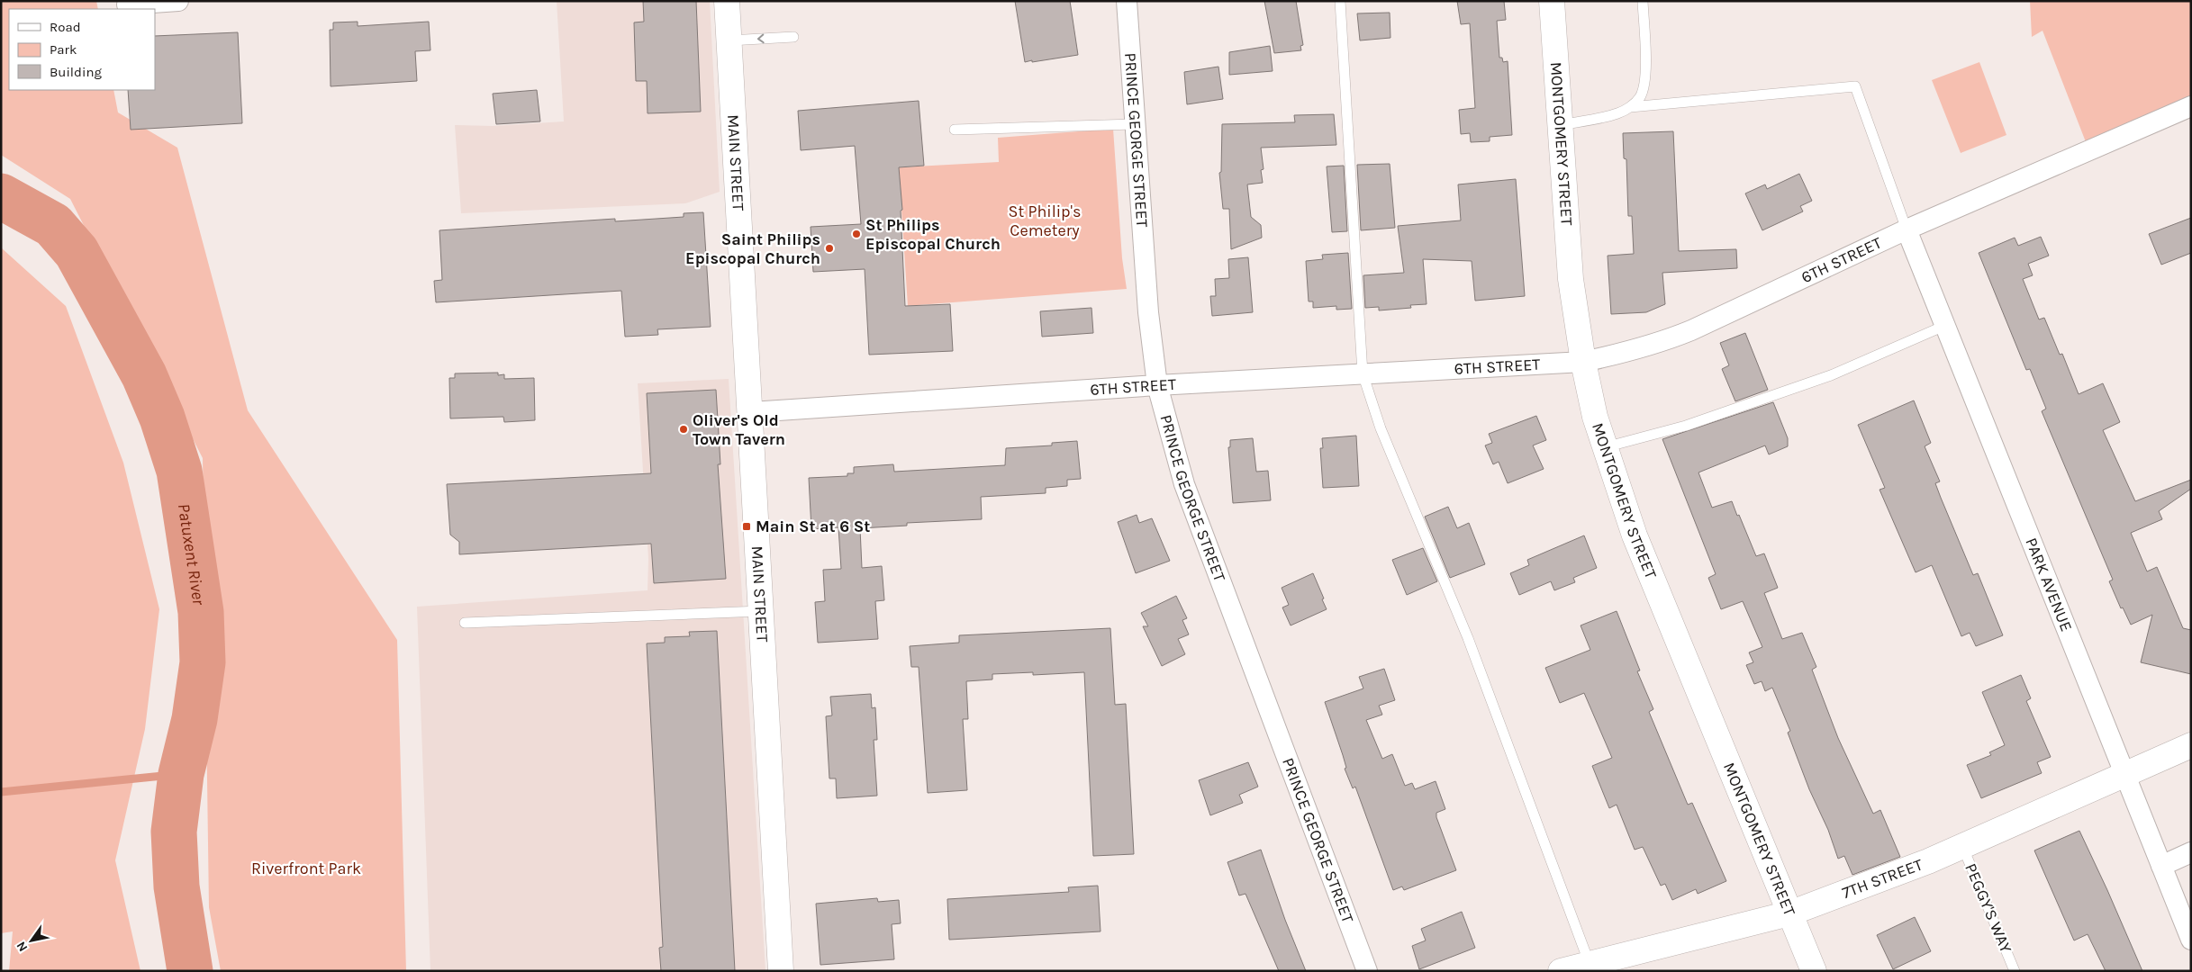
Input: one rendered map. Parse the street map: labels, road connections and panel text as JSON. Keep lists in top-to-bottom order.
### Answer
{
  "streets": {
    "street": [
      "PRINCE GEORGE STREET",
      "MONTGOMERY STREET",
      "MAIN STREET",
      "6TH STREET",
      "PARK AVENUE",
      "7TH STREET"
    ],
    "lane": ["PEGGY'S WAY"]
  },
  "crossings": [
    ["PRINCE GEORGE STREET", "6TH STREET"],
    ["MONTGOMERY STREET", "6TH STREET"],
    ["MONTGOMERY STREET", "7TH STREET"],
    ["MAIN STREET", "6TH STREET"],
    ["6TH STREET", "PARK AVENUE"],
    ["PARK AVENUE", "7TH STREET"],
    ["7TH STREET", "PEGGY'S WAY"]
  ],
  "water": ["Patuxent River"],
  "parks": ["St Philip's Cemetery", "Riverfront Park"],
  "places": {
    "other": ["St Philips Episcopal Church", "Saint Philips Episcopal Church", "Oliver's Old Town Tavern"],
    "transit": ["Main St at 6 St"]
  },
  "legend": ["Road", "Park", "Building"],
  "north": "bottom left"
}
